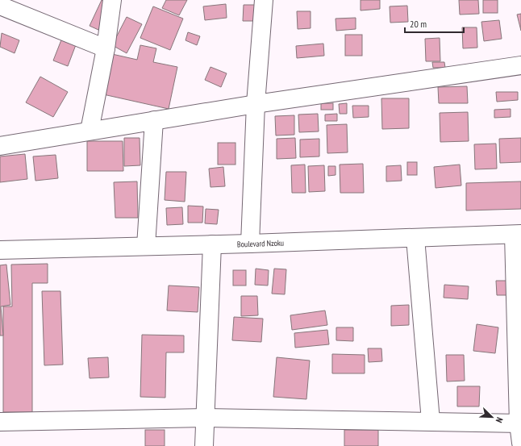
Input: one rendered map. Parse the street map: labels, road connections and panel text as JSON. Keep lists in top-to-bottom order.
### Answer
{
  "streets": {
    "street": ["Boulevard Nzoku"]
  },
  "scale_bar": "20 m",
  "north": "bottom right"
}
